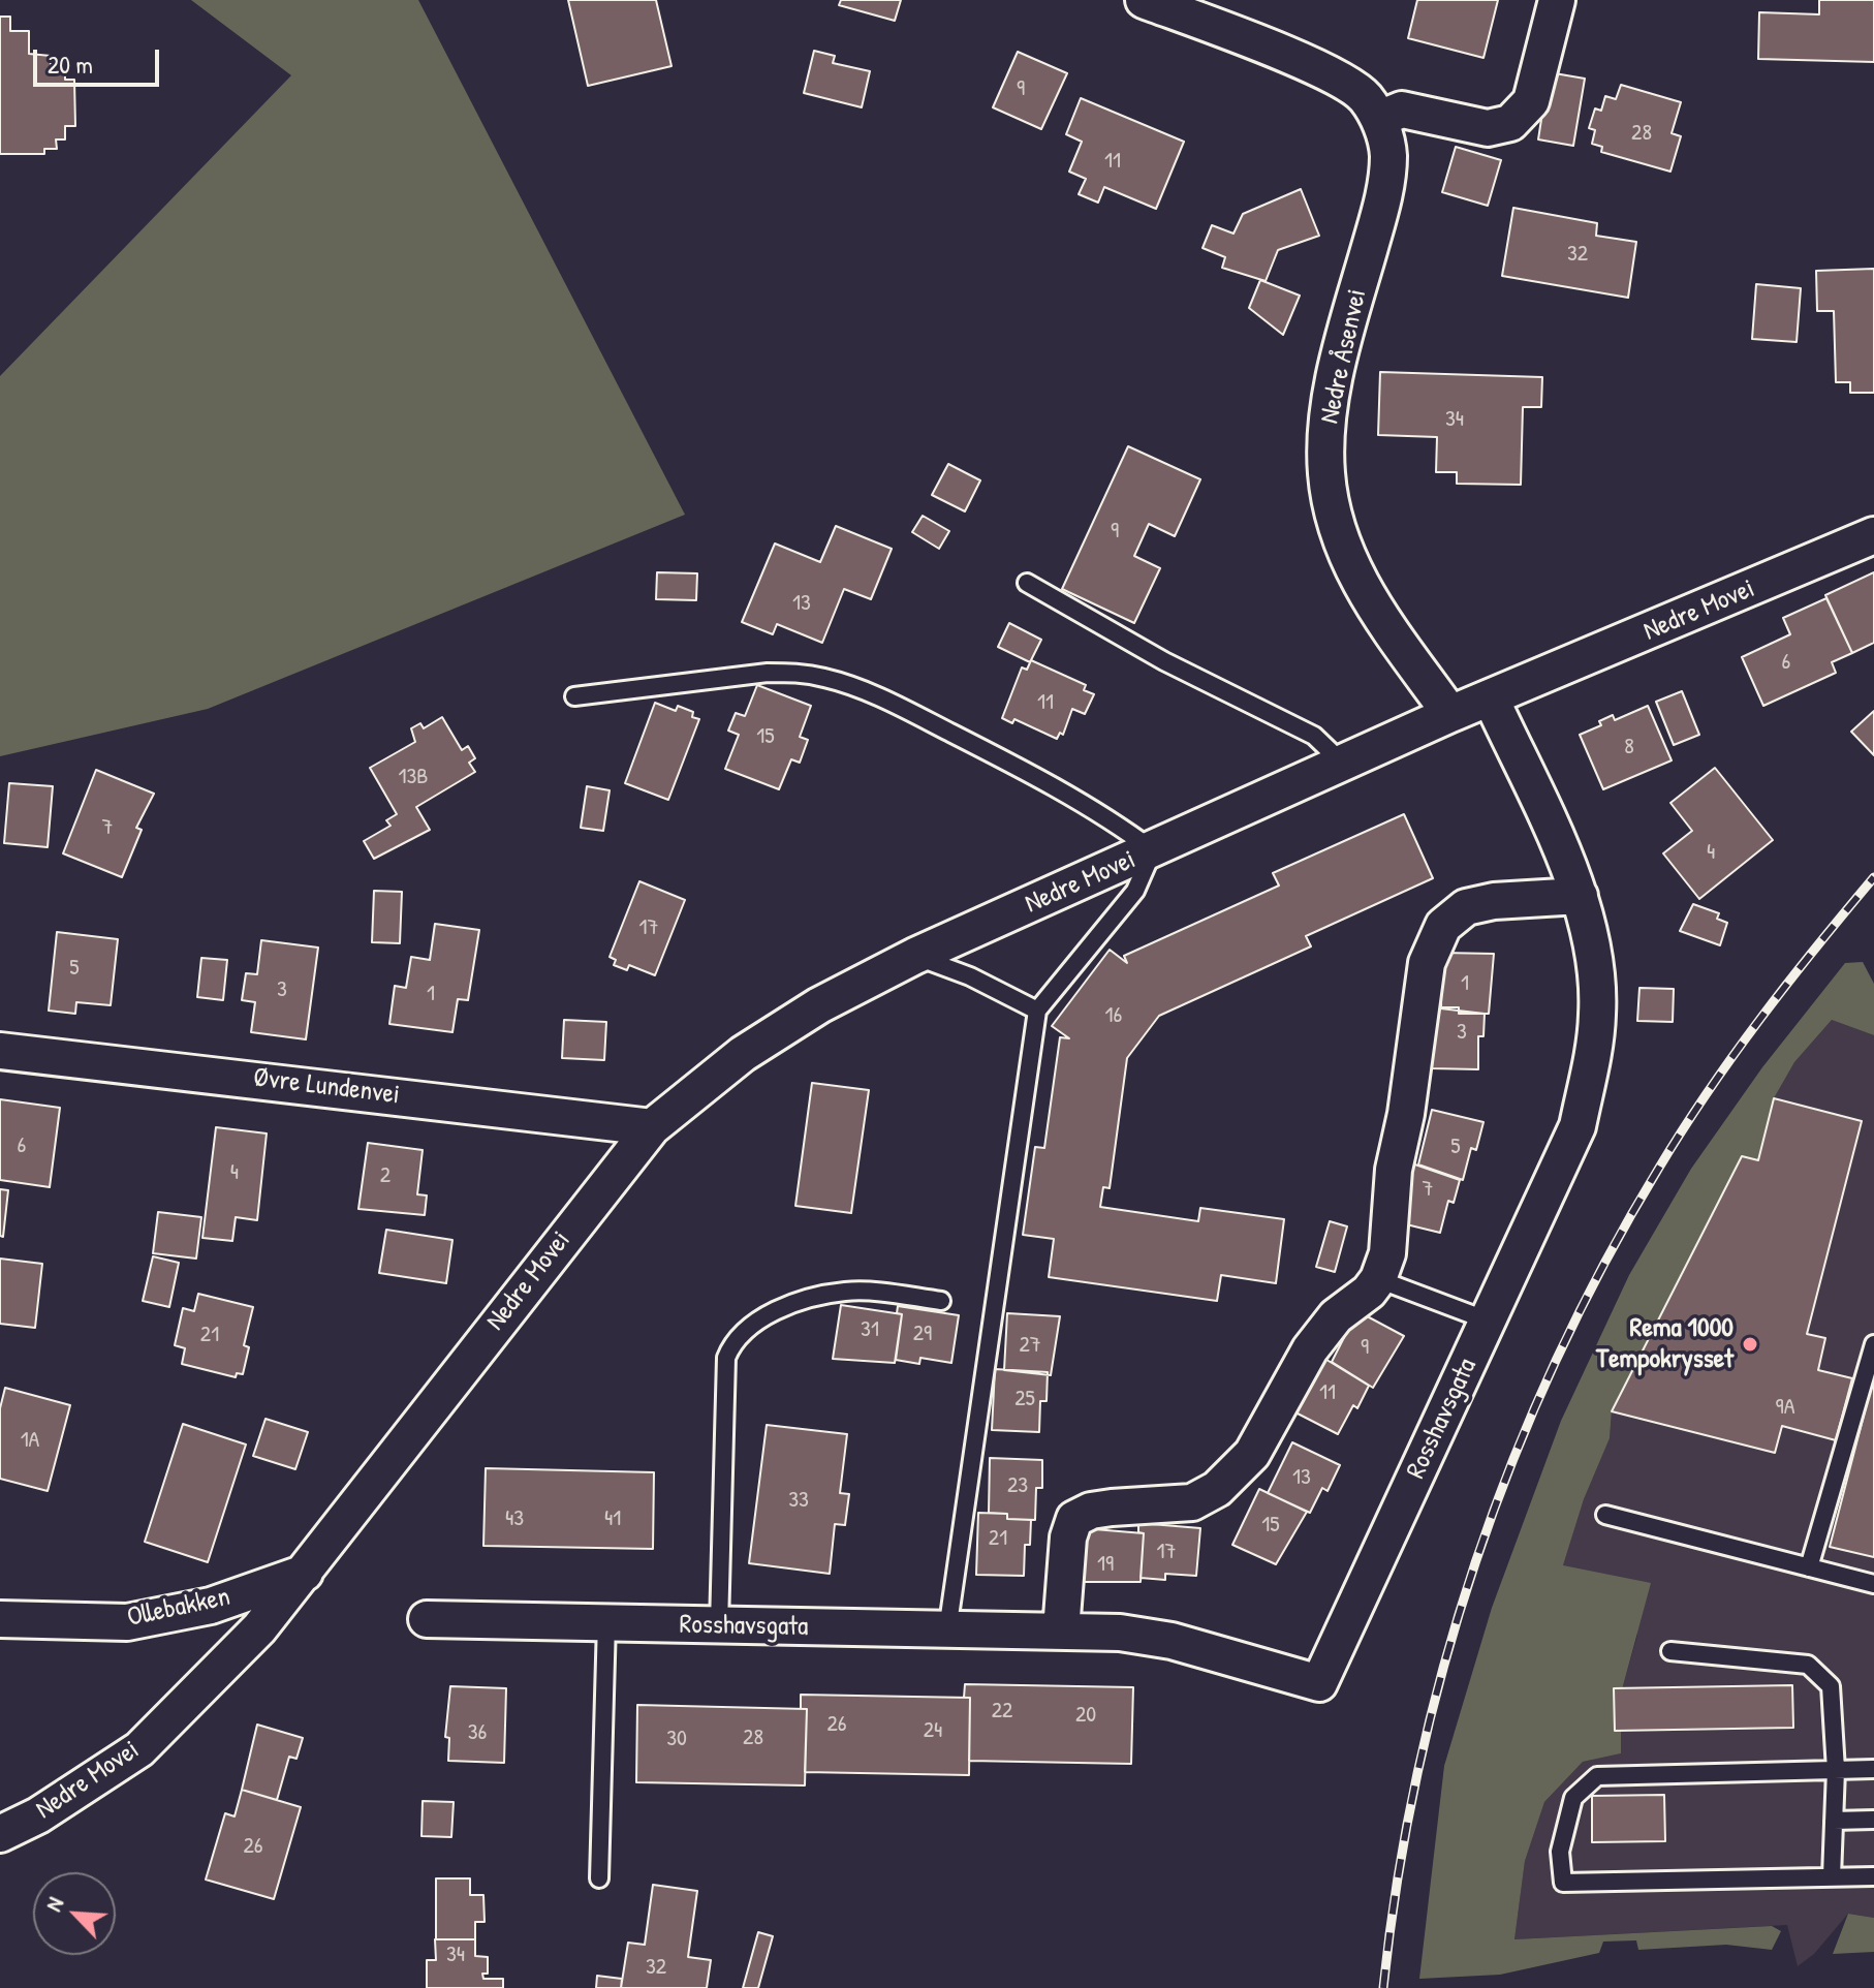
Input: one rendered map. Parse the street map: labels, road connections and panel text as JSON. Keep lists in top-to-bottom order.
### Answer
{
  "streets": {
    "street": [
      "Nedre Åsenvei",
      "Nedre Movei",
      "Øvre Lundenvei",
      "Rosshavsgata",
      "Ollebakken"
    ]
  },
  "crossings": [
    ["Nedre Åsenvei", "Nedre Movei"],
    ["Nedre Movei", "Øvre Lundenvei"],
    ["Nedre Movei", "Rosshavsgata"],
    ["Nedre Movei", "Ollebakken"]
  ],
  "places": ["Rema 1000 Tempokrysset"],
  "house_numbers": [
    "9",
    "28",
    "11",
    "32",
    "34",
    "9",
    "13",
    "6",
    "11",
    "15",
    "8",
    "13B",
    "7",
    "4",
    "17",
    "5",
    "1",
    "3",
    "1",
    "16",
    "3",
    "6",
    "5",
    "4",
    "2",
    "7",
    "31",
    "29",
    "21",
    "27",
    "9",
    "11",
    "25",
    "9A",
    "1A",
    "13",
    "23",
    "33",
    "43",
    "41",
    "15",
    "21",
    "17",
    "19",
    "22",
    "20",
    "26",
    "24",
    "36",
    "28",
    "30",
    "26",
    "34",
    "32"
  ],
  "scale_bar": "20 m",
  "north": "top left"
}
